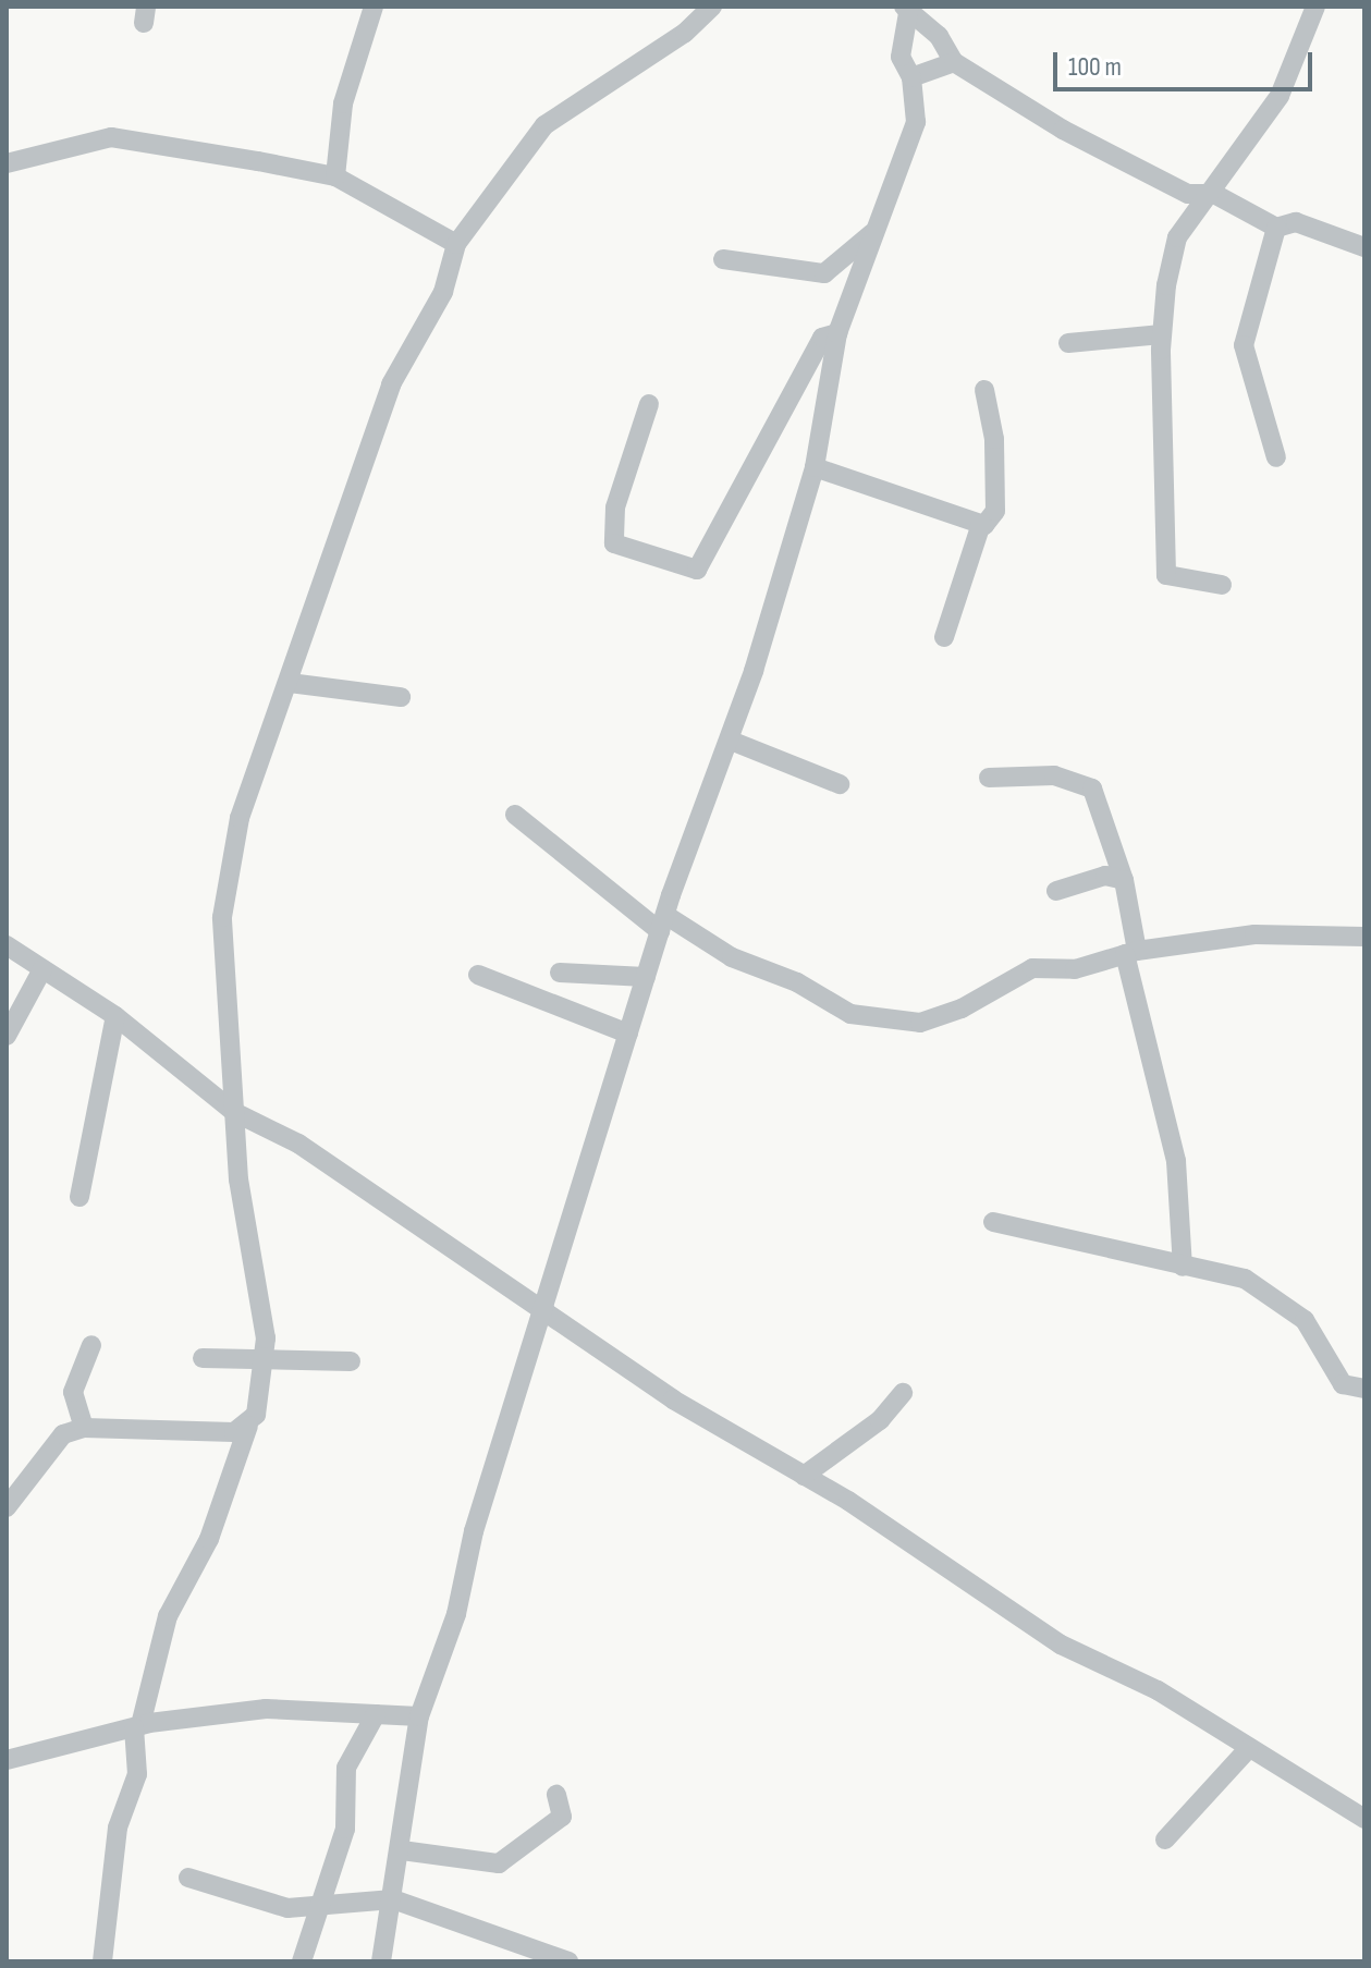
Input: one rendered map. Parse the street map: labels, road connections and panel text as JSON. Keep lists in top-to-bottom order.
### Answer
{
  "scale_bar": "100 m"
}
